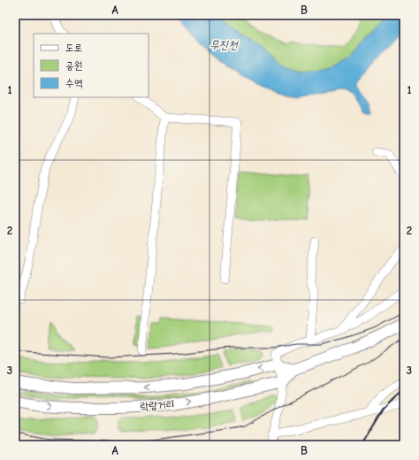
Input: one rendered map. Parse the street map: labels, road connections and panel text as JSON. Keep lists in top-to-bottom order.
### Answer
{
  "streets": {
    "main road": ["락랑거리"]
  },
  "water": ["무진천"],
  "legend": ["도로", "공원", "수역"],
  "grid": {
    "columns": ["A", "B"],
    "rows": ["1", "2", "3"]
  }
}
